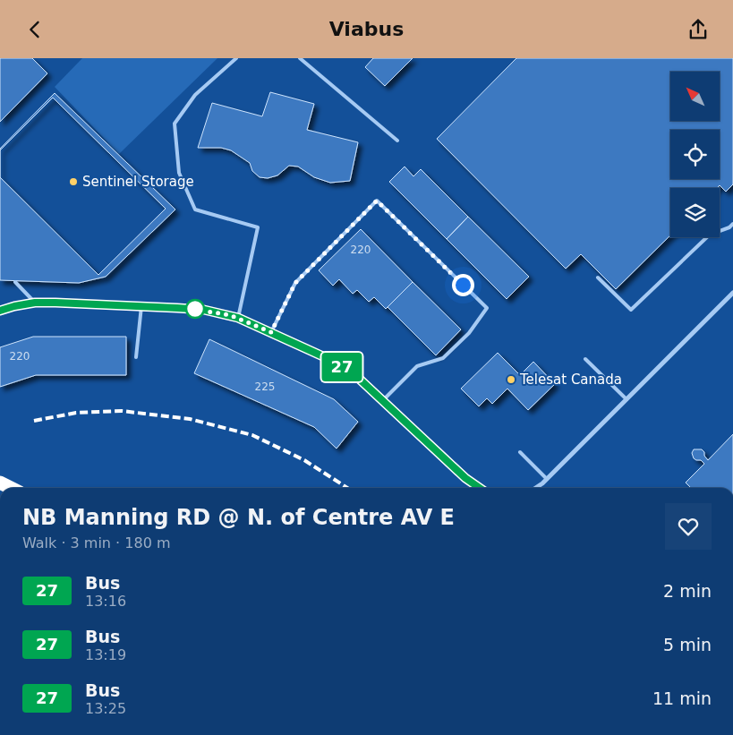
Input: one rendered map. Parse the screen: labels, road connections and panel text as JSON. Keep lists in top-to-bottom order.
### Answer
{
  "places": ["Sentinel Storage", "Telesat Canada"],
  "lines": ["bus line 27"],
  "house_numbers": ["220", "220", "225"],
  "north": "top left",
  "page": {
    "header": "Viabus",
    "on_map": "27",
    "heading": ["NB Manning RD @ N. of Centre AV E", "Walk · 3 min · 180 m"],
    "list": [
      {
        "mark": "27",
        "name": "Bus",
        "note": "13:16",
        "value": "2 min"
      },
      {
        "mark": "27",
        "name": "Bus",
        "note": "13:19",
        "value": "5 min"
      },
      {
        "mark": "27",
        "name": "Bus",
        "note": "13:25",
        "value": "11 min"
      }
    ]
  }
}
